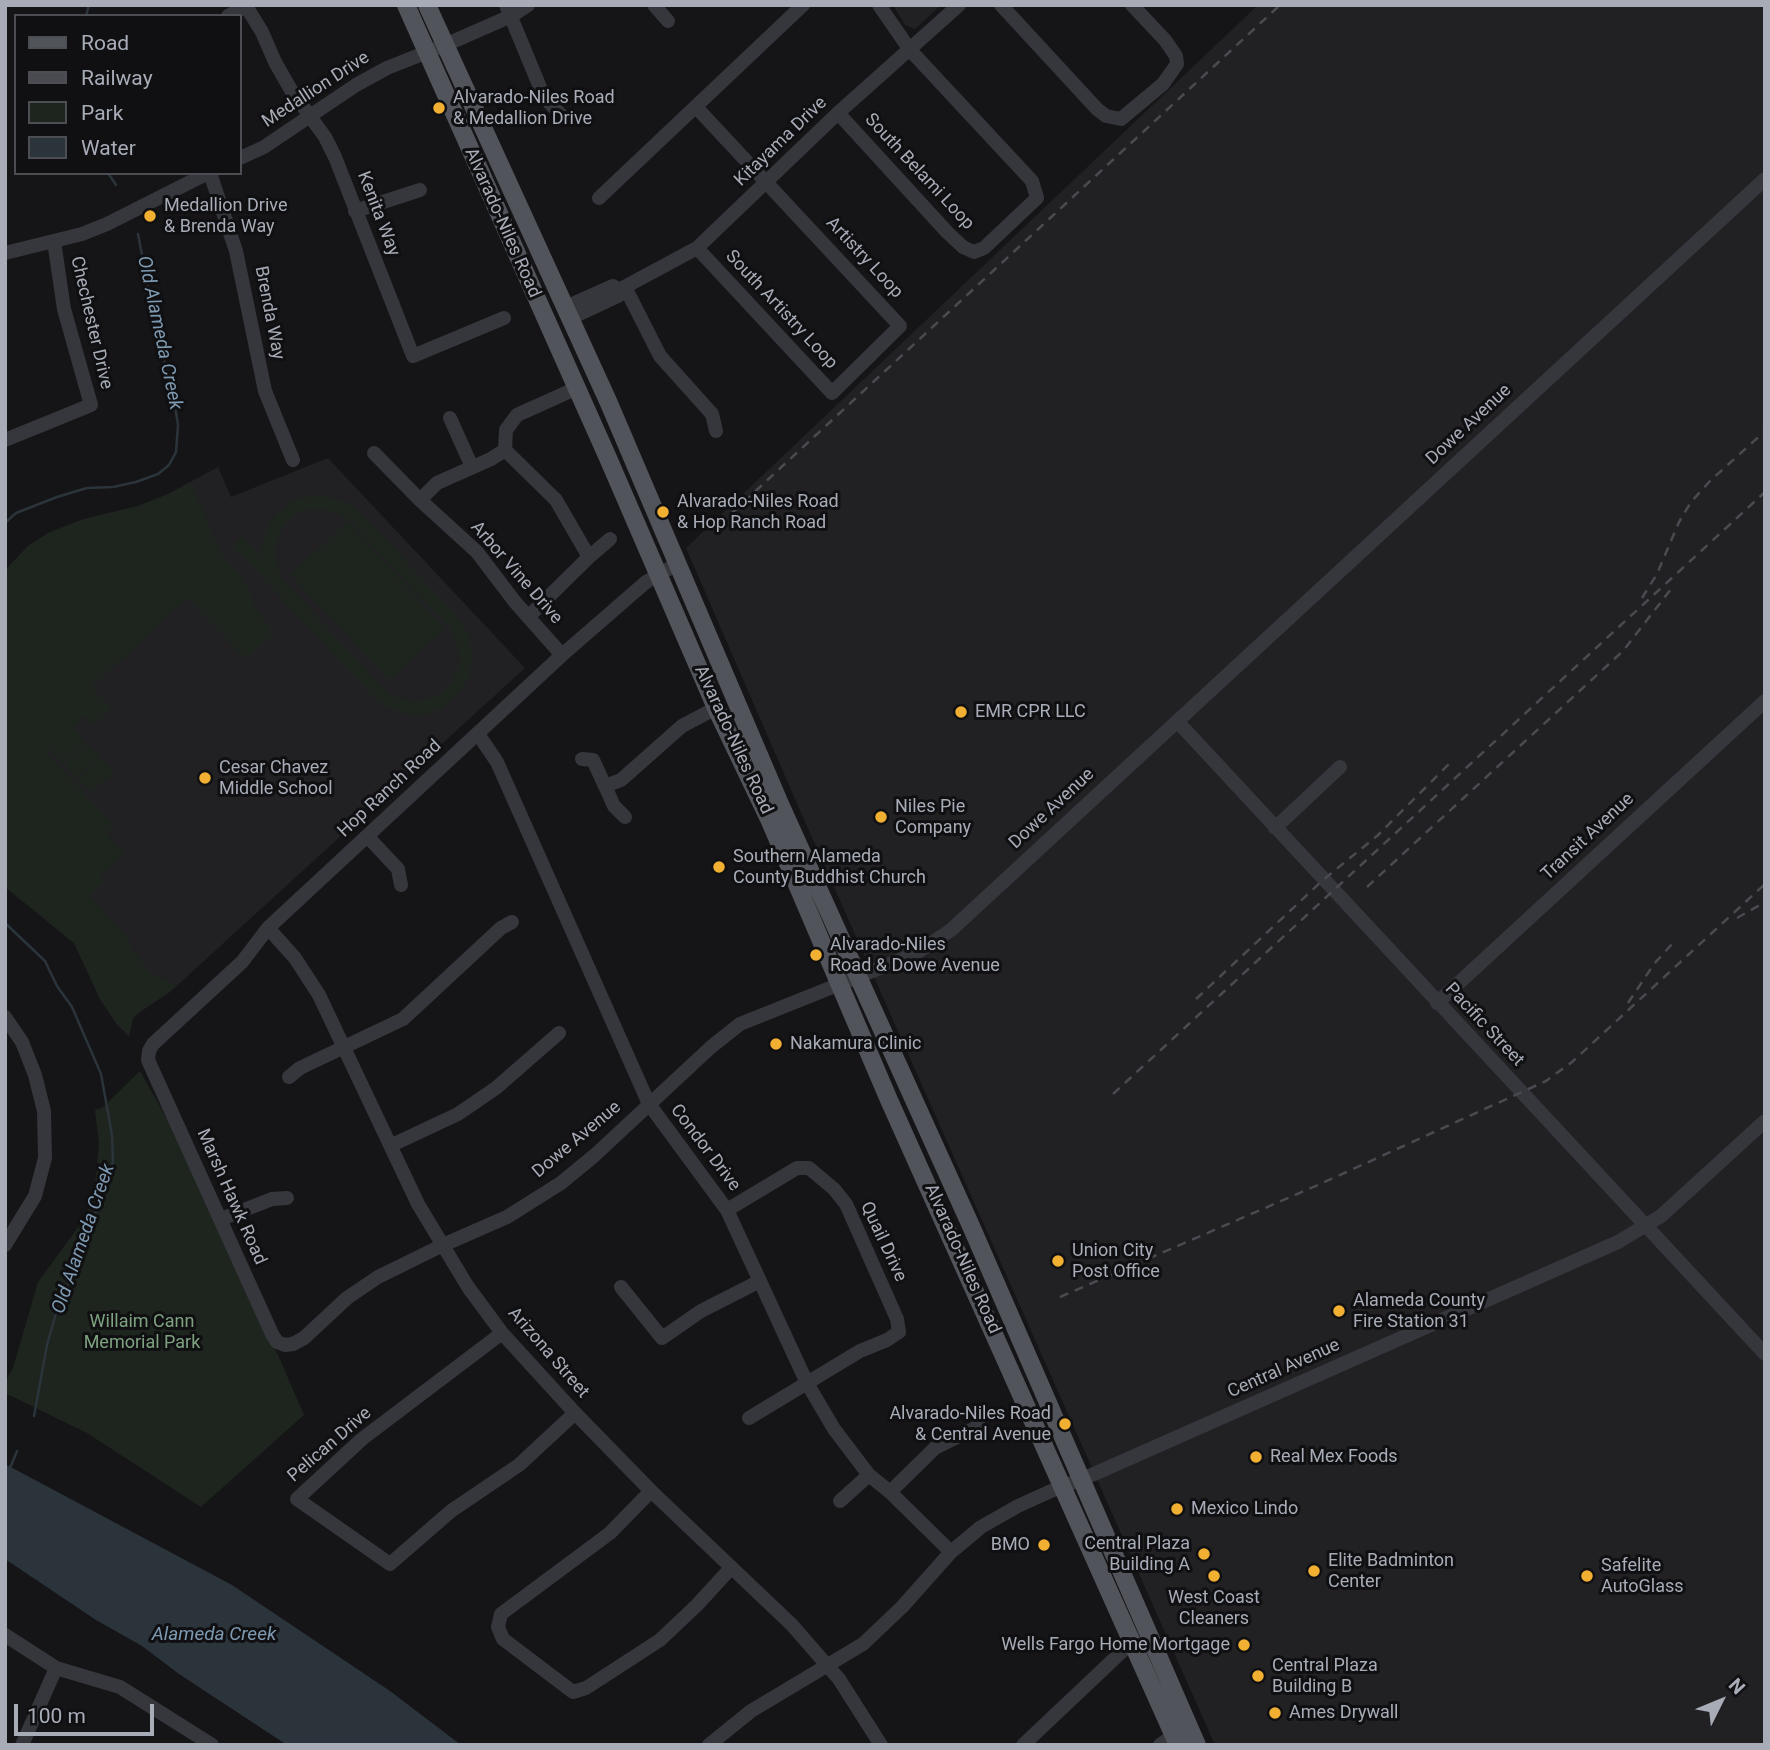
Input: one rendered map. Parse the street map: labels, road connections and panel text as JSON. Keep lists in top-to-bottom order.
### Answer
{
  "streets": {
    "main road": ["Alvarado-Niles Road"],
    "street": [
      "Medallion Drive",
      "Kitayama Drive",
      "South Belami Loop",
      "Kenita Way",
      "Artistry Loop",
      "South Artistry Loop",
      "Brenda Way",
      "Chechester Drive",
      "Dowe Avenue",
      "Arbor Vine Drive",
      "Hop Ranch Road",
      "Transit Avenue",
      "Pacific Street",
      "Condor Drive",
      "Marsh Hawk Road",
      "Quail Drive",
      "Arizona Street",
      "Central Avenue",
      "Pelican Drive"
    ]
  },
  "crossings": [
    ["Medallion Drive", "Kenita Way"],
    ["Medallion Drive", "Alvarado-Niles Road"],
    ["Kitayama Drive", "South Belami Loop"],
    ["Kitayama Drive", "Alvarado-Niles Road"],
    ["Kitayama Drive", "Artistry Loop"],
    ["Kitayama Drive", "South Artistry Loop"],
    ["Alvarado-Niles Road", "Dowe Avenue"],
    ["Alvarado-Niles Road", "Hop Ranch Road"],
    ["Alvarado-Niles Road", "Central Avenue"],
    ["Artistry Loop", "South Artistry Loop"],
    ["Dowe Avenue", "Pacific Street"],
    ["Dowe Avenue", "Condor Drive"],
    ["Dowe Avenue", "Marsh Hawk Road"],
    ["Dowe Avenue", "Arizona Street"],
    ["Arbor Vine Drive", "Hop Ranch Road"],
    ["Hop Ranch Road", "Condor Drive"],
    ["Hop Ranch Road", "Marsh Hawk Road"],
    ["Hop Ranch Road", "Arizona Street"],
    ["Transit Avenue", "Pacific Street"],
    ["Pacific Street", "Central Avenue"],
    ["Condor Drive", "Quail Drive"],
    ["Condor Drive", "Central Avenue"],
    ["Arizona Street", "Central Avenue"],
    ["Arizona Street", "Pelican Drive"]
  ],
  "water": ["Old Alameda Creek", "Alameda Creek"],
  "parks": ["Willaim Cann Memorial Park"],
  "places": [
    "Alvarado-Niles Road & Medallion Drive",
    "Medallion Drive & Brenda Way",
    "Alvarado-Niles Road & Hop Ranch Road",
    "EMR CPR LLC",
    "Cesar Chavez Middle School",
    "Niles Pie Company",
    "Southern Alameda County Buddhist Church",
    "Alvarado-Niles Road & Dowe Avenue",
    "Nakamura Clinic",
    "Union City Post Office",
    "Alameda County Fire Station 31",
    "Alvarado-Niles Road & Central Avenue",
    "Real Mex Foods",
    "Mexico Lindo",
    "BMO",
    "Central Plaza Building A",
    "Elite Badminton Center",
    "West Coast Cleaners",
    "Safelite AutoGlass",
    "Wells Fargo Home Mortgage",
    "Central Plaza Building B",
    "Ames Drywall"
  ],
  "legend": [
    "Road",
    "Railway",
    "Park",
    "Water"
  ],
  "scale_bar": "100 m",
  "north": "top right"
}
